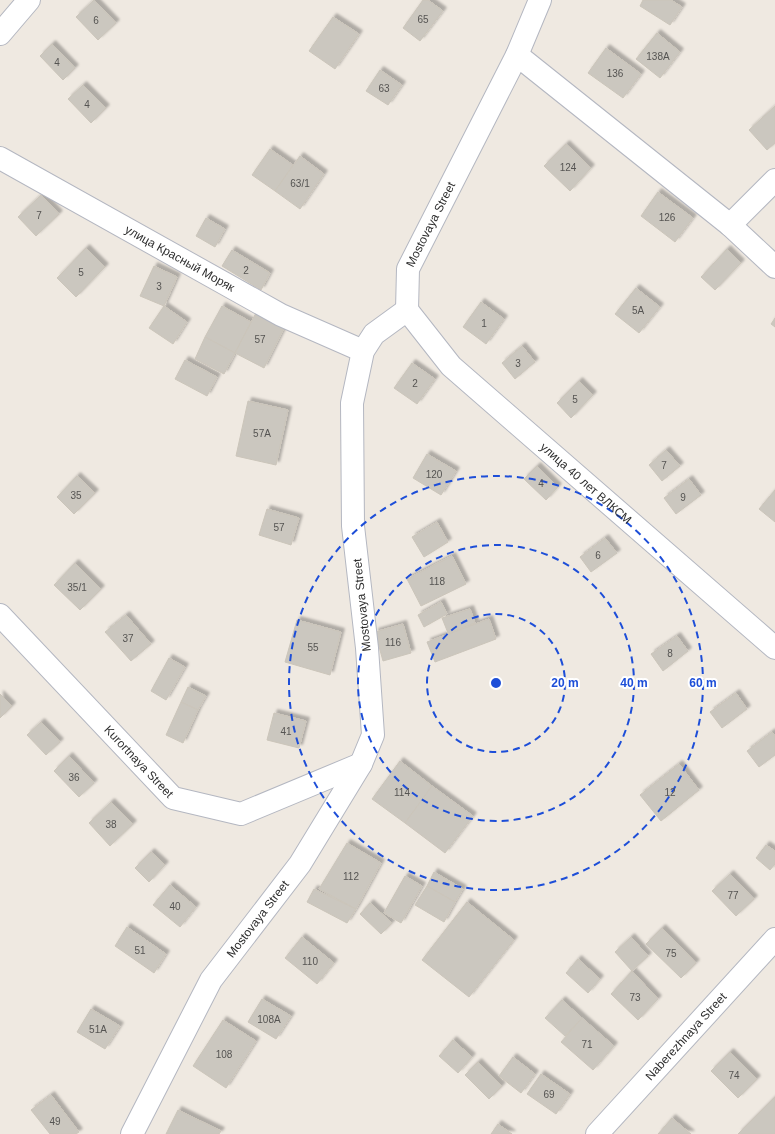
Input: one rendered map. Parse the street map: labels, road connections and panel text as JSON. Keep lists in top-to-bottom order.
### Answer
{
  "streets": {
    "street": [
      "Mostovaya Street",
      "улица Красный Моряк",
      "улица 40 лет ВЛКСМ",
      "Kurortnaya Street",
      "Naberezhnaya Street"
    ]
  },
  "crossings": [
    ["Mostovaya Street", "улица Красный Моряк"],
    ["Mostovaya Street", "улица 40 лет ВЛКСМ"],
    ["Mostovaya Street", "Kurortnaya Street"]
  ],
  "house_numbers": [
    "65",
    "6",
    "138А",
    "4",
    "136",
    "63",
    "4",
    "124",
    "63/1",
    "7",
    "126",
    "2",
    "5",
    "3",
    "5А",
    "1",
    "57",
    "3",
    "2",
    "5",
    "57А",
    "7",
    "120",
    "4",
    "35",
    "9",
    "57",
    "6",
    "118",
    "35/1",
    "37",
    "116",
    "55",
    "8",
    "41",
    "36",
    "114",
    "12",
    "38",
    "112",
    "77",
    "40",
    "51",
    "75",
    "110",
    "73",
    "108А",
    "51А",
    "71",
    "108",
    "74",
    "69",
    "49"
  ],
  "rings": ["20 m", "40 m", "60 m"]
}
